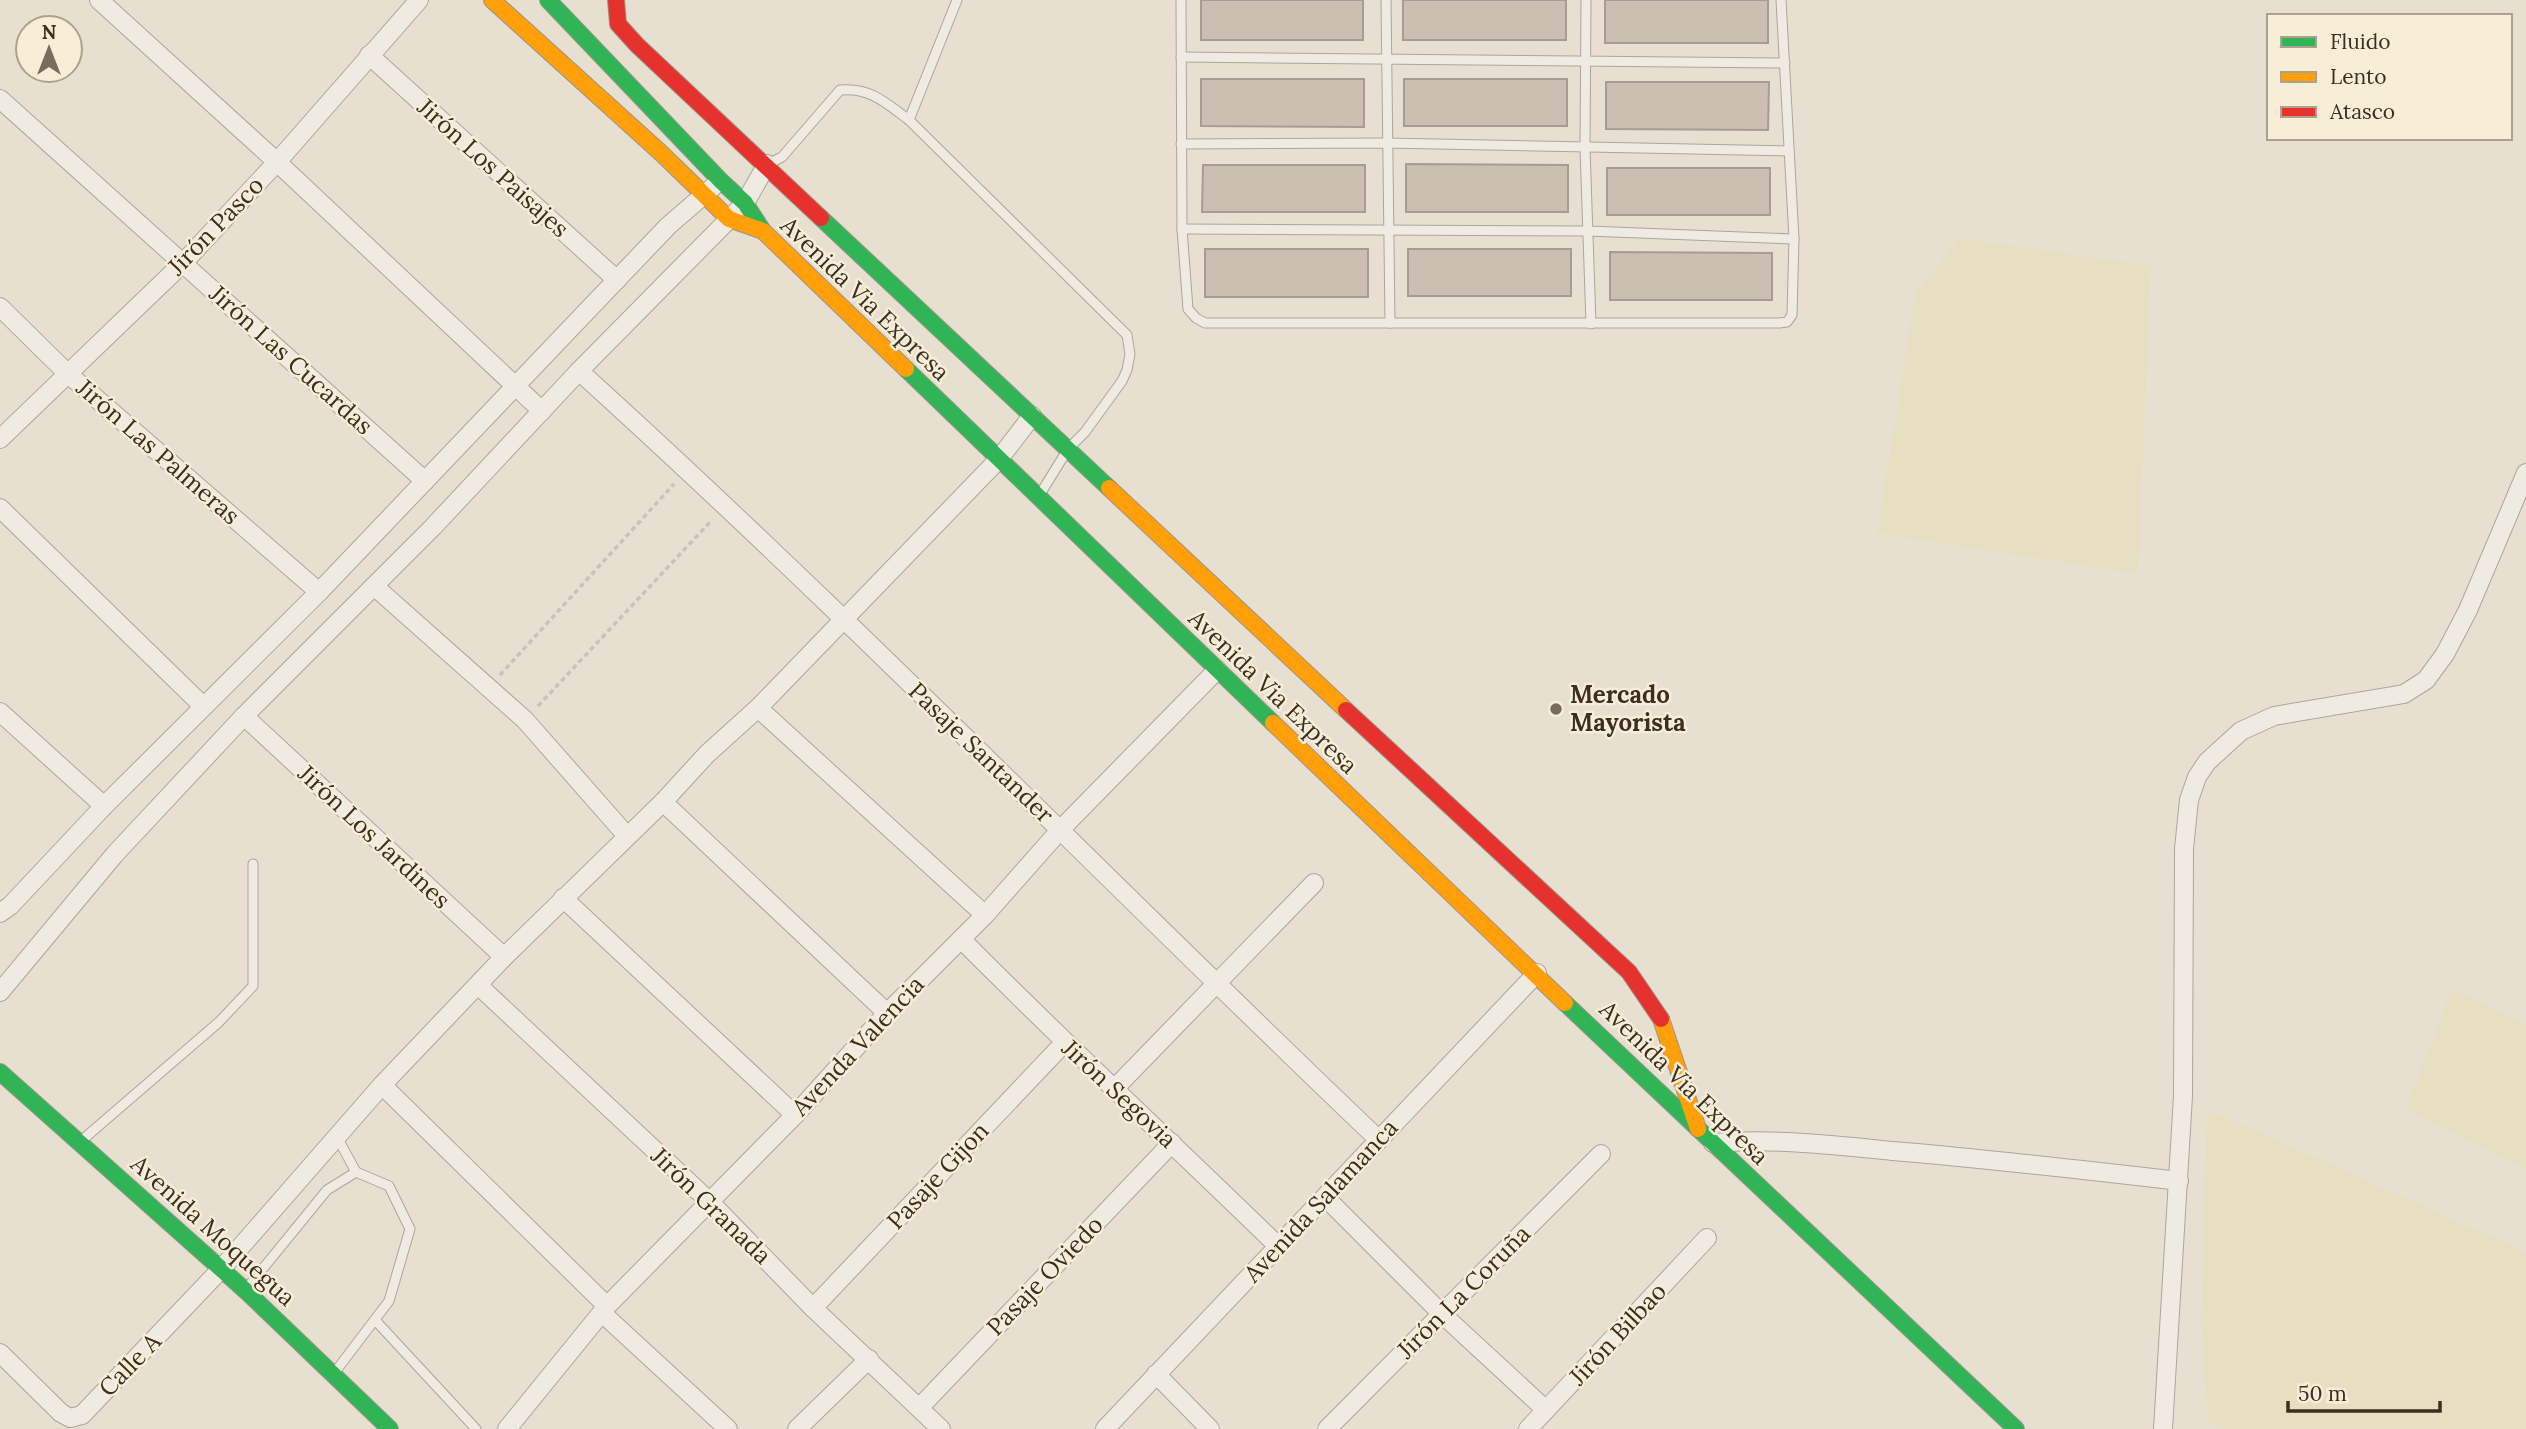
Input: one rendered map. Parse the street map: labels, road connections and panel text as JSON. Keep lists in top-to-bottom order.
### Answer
{
  "streets": {
    "main road": ["Avenida Via Expresa", "Avenida Moquegua"],
    "street": [
      "Jirón Los Paisajes",
      "Jirón Pasco",
      "Jirón Las Cucardas",
      "Jirón Las Palmeras",
      "Pasaje Santander",
      "Jirón Los Jardines",
      "Avenda Valencia",
      "Jirón Segovia",
      "Pasaje Gijon",
      "Avenida Salamanca",
      "Jirón Granada",
      "Pasaje Oviedo",
      "Jirón La Coruña",
      "Jirón Bilbao",
      "Calle A"
    ]
  },
  "crossings": [
    ["Jirón Los Paisajes", "Jirón Pasco"],
    ["Jirón Pasco", "Jirón Las Cucardas"],
    ["Jirón Pasco", "Jirón Las Palmeras"],
    ["Avenida Via Expresa", "Avenda Valencia"],
    ["Avenida Via Expresa", "Avenida Salamanca"],
    ["Pasaje Santander", "Avenda Valencia"],
    ["Pasaje Santander", "Avenida Salamanca"],
    ["Avenda Valencia", "Jirón Segovia"],
    ["Avenda Valencia", "Jirón Granada"],
    ["Jirón Segovia", "Pasaje Gijon"],
    ["Jirón Segovia", "Avenida Salamanca"],
    ["Jirón Segovia", "Pasaje Oviedo"],
    ["Pasaje Gijon", "Jirón Granada"],
    ["Jirón Granada", "Pasaje Oviedo"],
    ["Avenida Moquegua", "Calle A"]
  ],
  "places": ["Mercado Mayorista"],
  "legend": ["Fluido", "Lento", "Atasco"],
  "scale_bar": "50 m",
  "north": "top"
}
